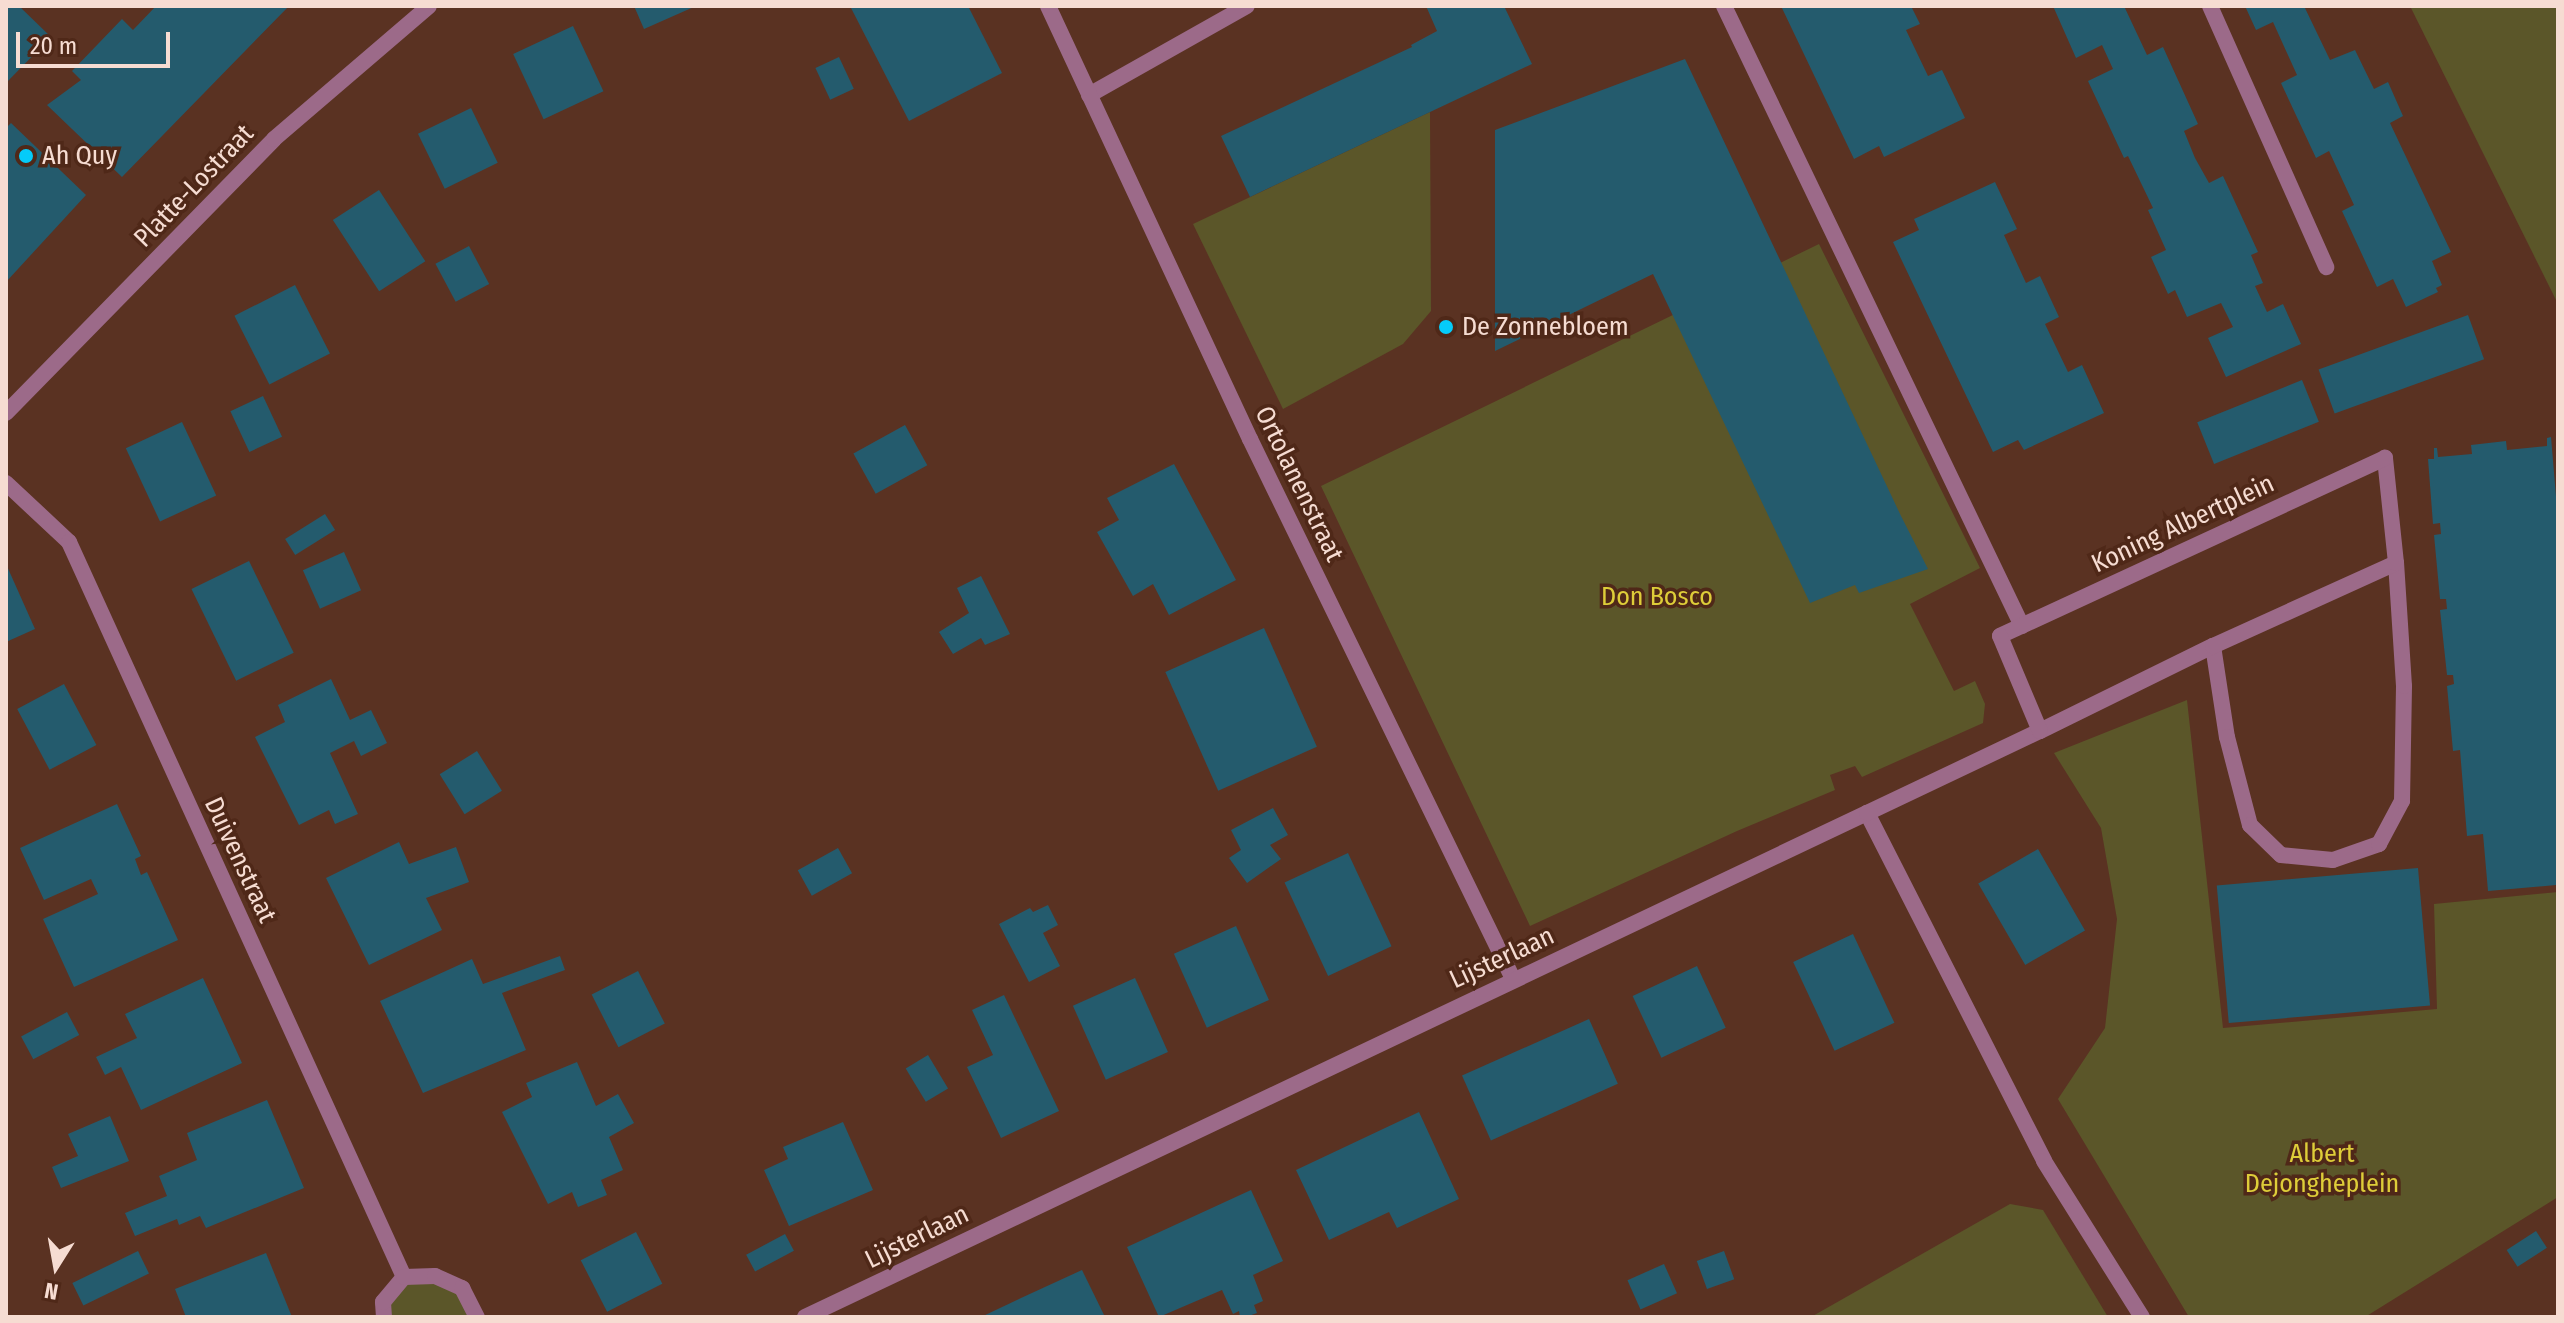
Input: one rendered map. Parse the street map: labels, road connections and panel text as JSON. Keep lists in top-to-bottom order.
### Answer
{
  "streets": {
    "street": [
      "Platte-Lostraat",
      "Ortolanenstraat",
      "Koning Albertplein",
      "Duivenstraat",
      "Lijsterlaan"
    ]
  },
  "crossings": [
    ["Ortolanenstraat", "Lijsterlaan"]
  ],
  "parks": ["Don Bosco", "Albert Dejongheplein"],
  "places": ["Ah Quy", "De Zonnebloem"],
  "scale_bar": "20 m",
  "north": "bottom"
}
